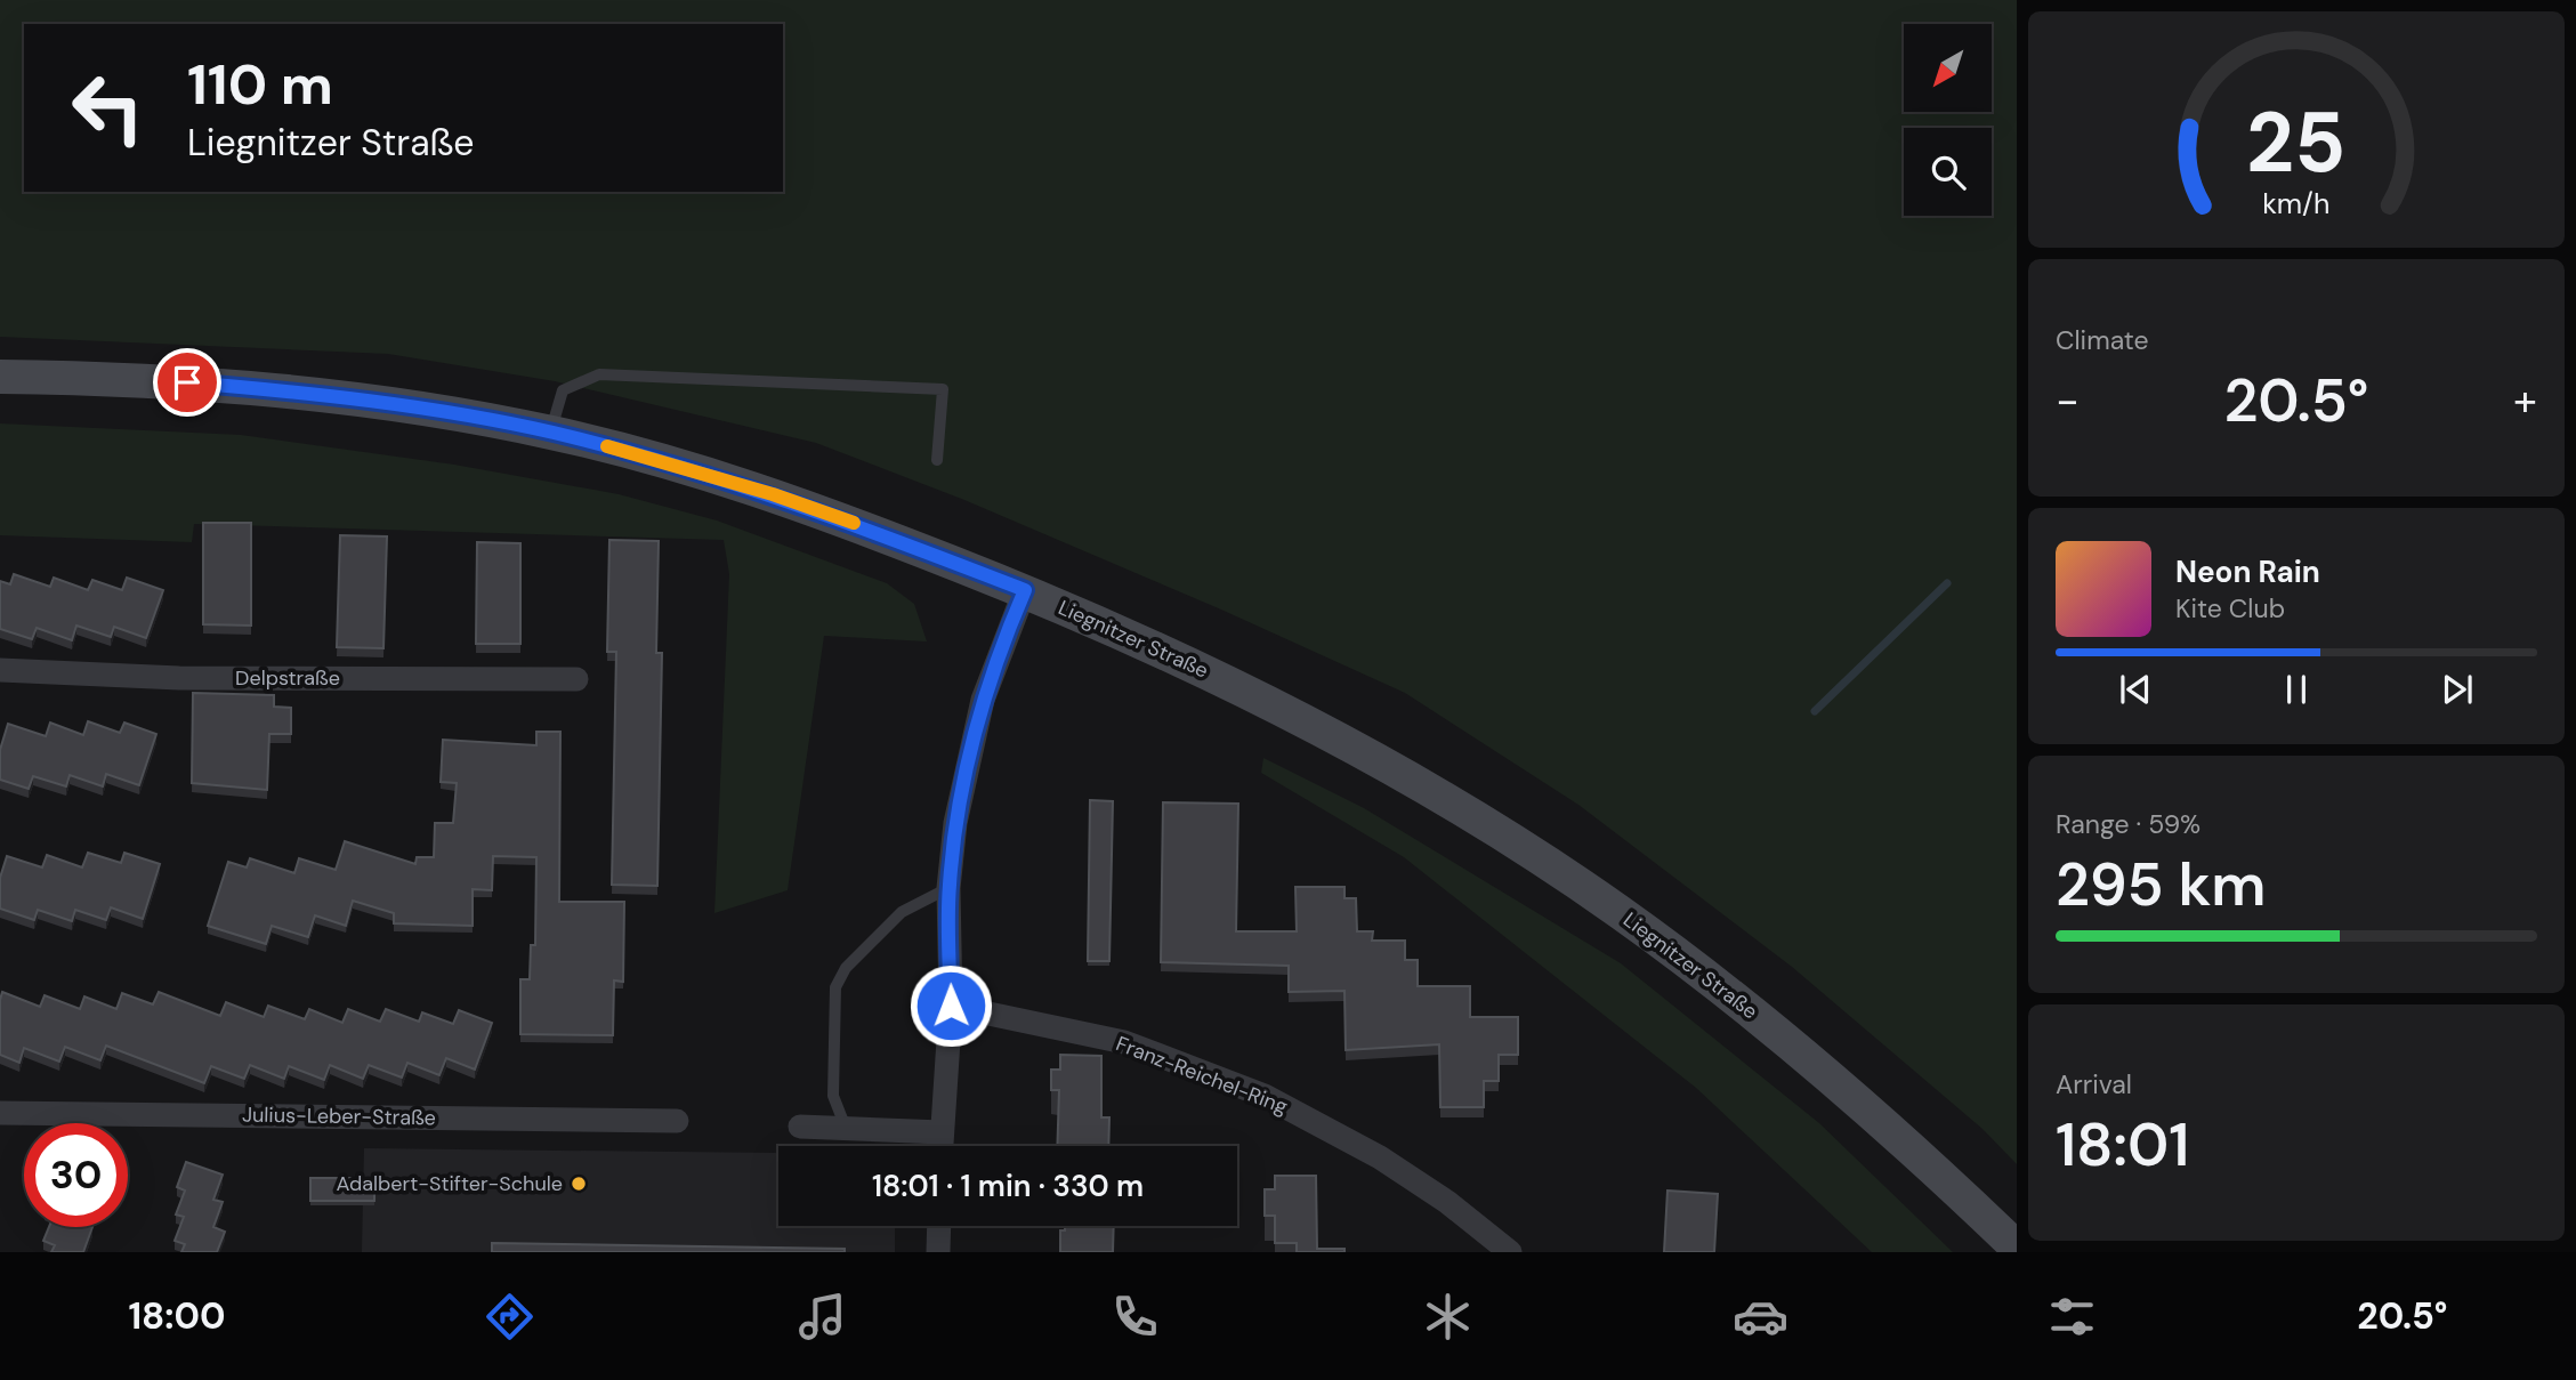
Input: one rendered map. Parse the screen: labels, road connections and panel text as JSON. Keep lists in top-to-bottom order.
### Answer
{
  "streets": {
    "main road": ["Liegnitzer Straße"],
    "street": ["Delpstraße", "Franz-Reichel-Ring", "Julius-Leber-Straße"]
  },
  "places": ["Adalbert-Stifter-Schule"],
  "north": "bottom left",
  "page": {
    "turn": ["110 m", "Liegnitzer Straße"],
    "tile": [
      "Climate",
      ["Range · 59%", "295 km"],
      ["Arrival", "18:01"]
    ],
    "heat": ["−", "20.5°", "+"],
    "song": ["Neon Rain", "Kite Club"],
    "limit": "30",
    "trip": "18:01 · 1 min · 330 m",
    "tabs": ["18:00", "20.5°"],
    "gauge": ["25", "km/h"]
  }
}
